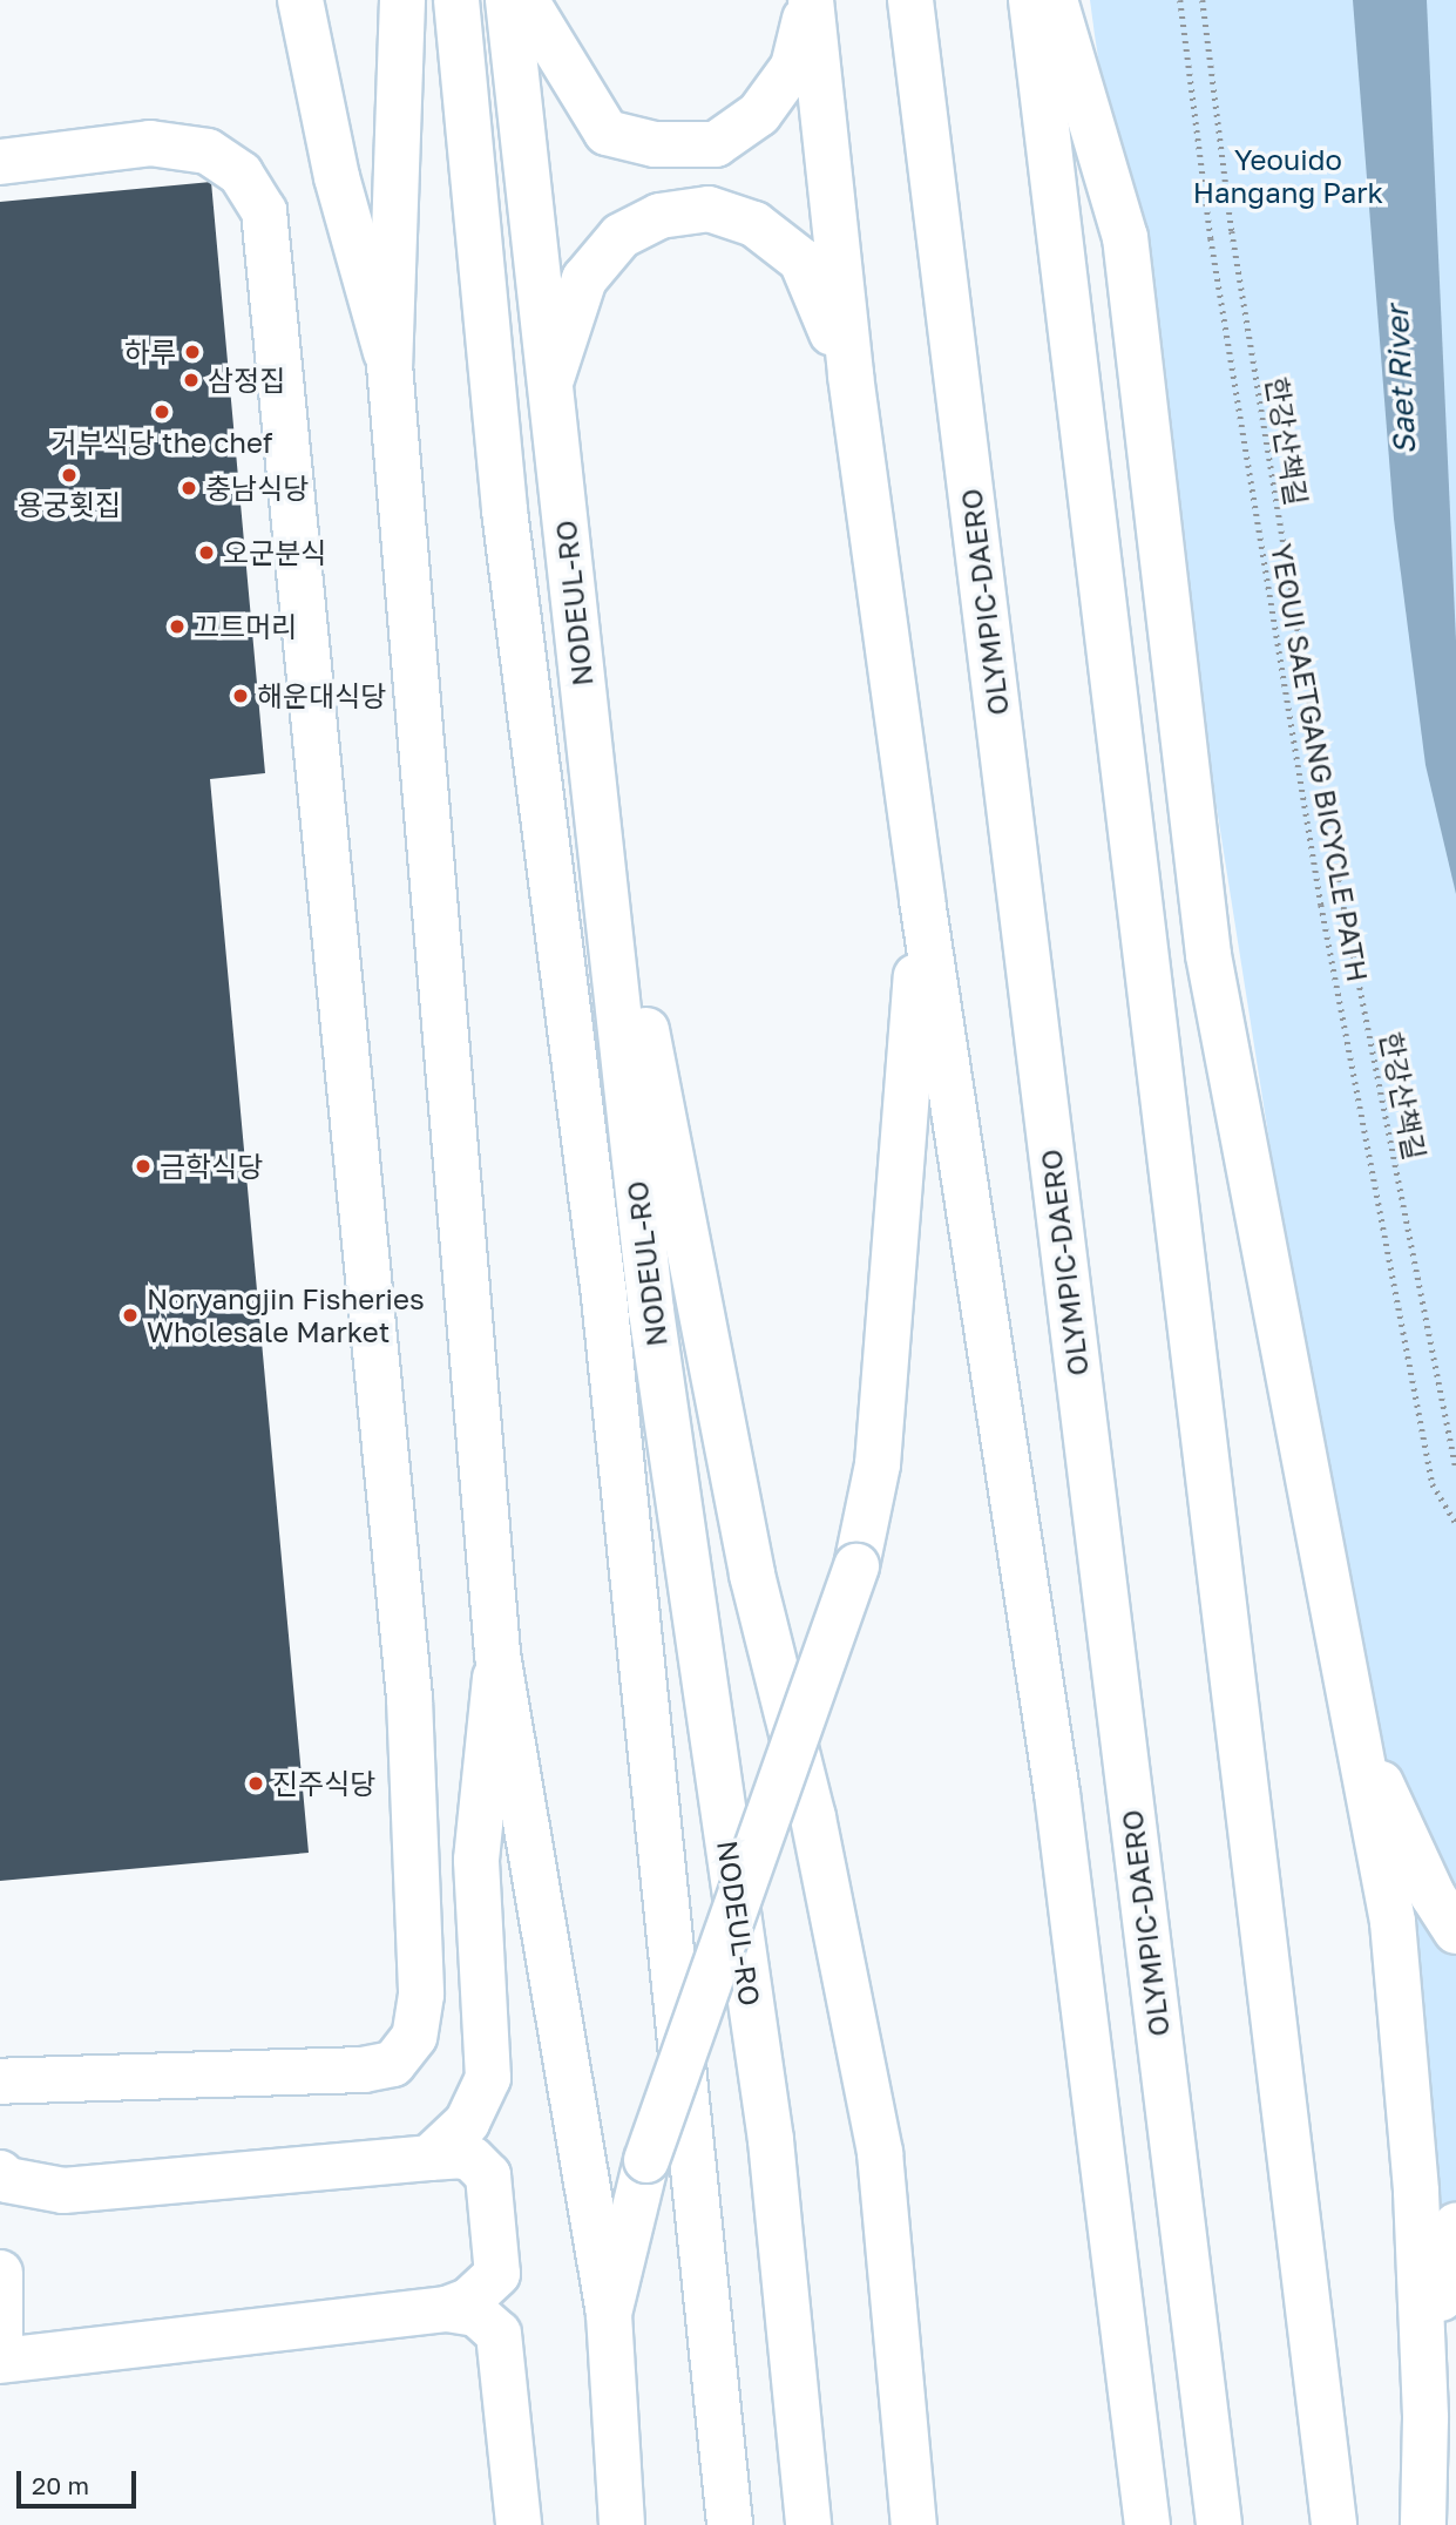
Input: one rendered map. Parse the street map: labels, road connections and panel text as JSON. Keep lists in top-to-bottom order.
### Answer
{
  "streets": {
    "main road": ["OLYMPIC-DAERO", "NODEUL-RO"],
    "path": ["한강산책길", "YEOUI SAETGANG BICYCLE PATH"]
  },
  "water": ["Saet River"],
  "parks": ["Yeouido Hangang Park"],
  "places": [
    "하루",
    "삼정집",
    "거부식당 the chef",
    "용궁횟집",
    "충남식당",
    "오군분식",
    "끄트머리",
    "해운대식당",
    "금학식당",
    "Noryangjin Fisheries Wholesale Market",
    "진주식당"
  ],
  "scale_bar": "20 m"
}
